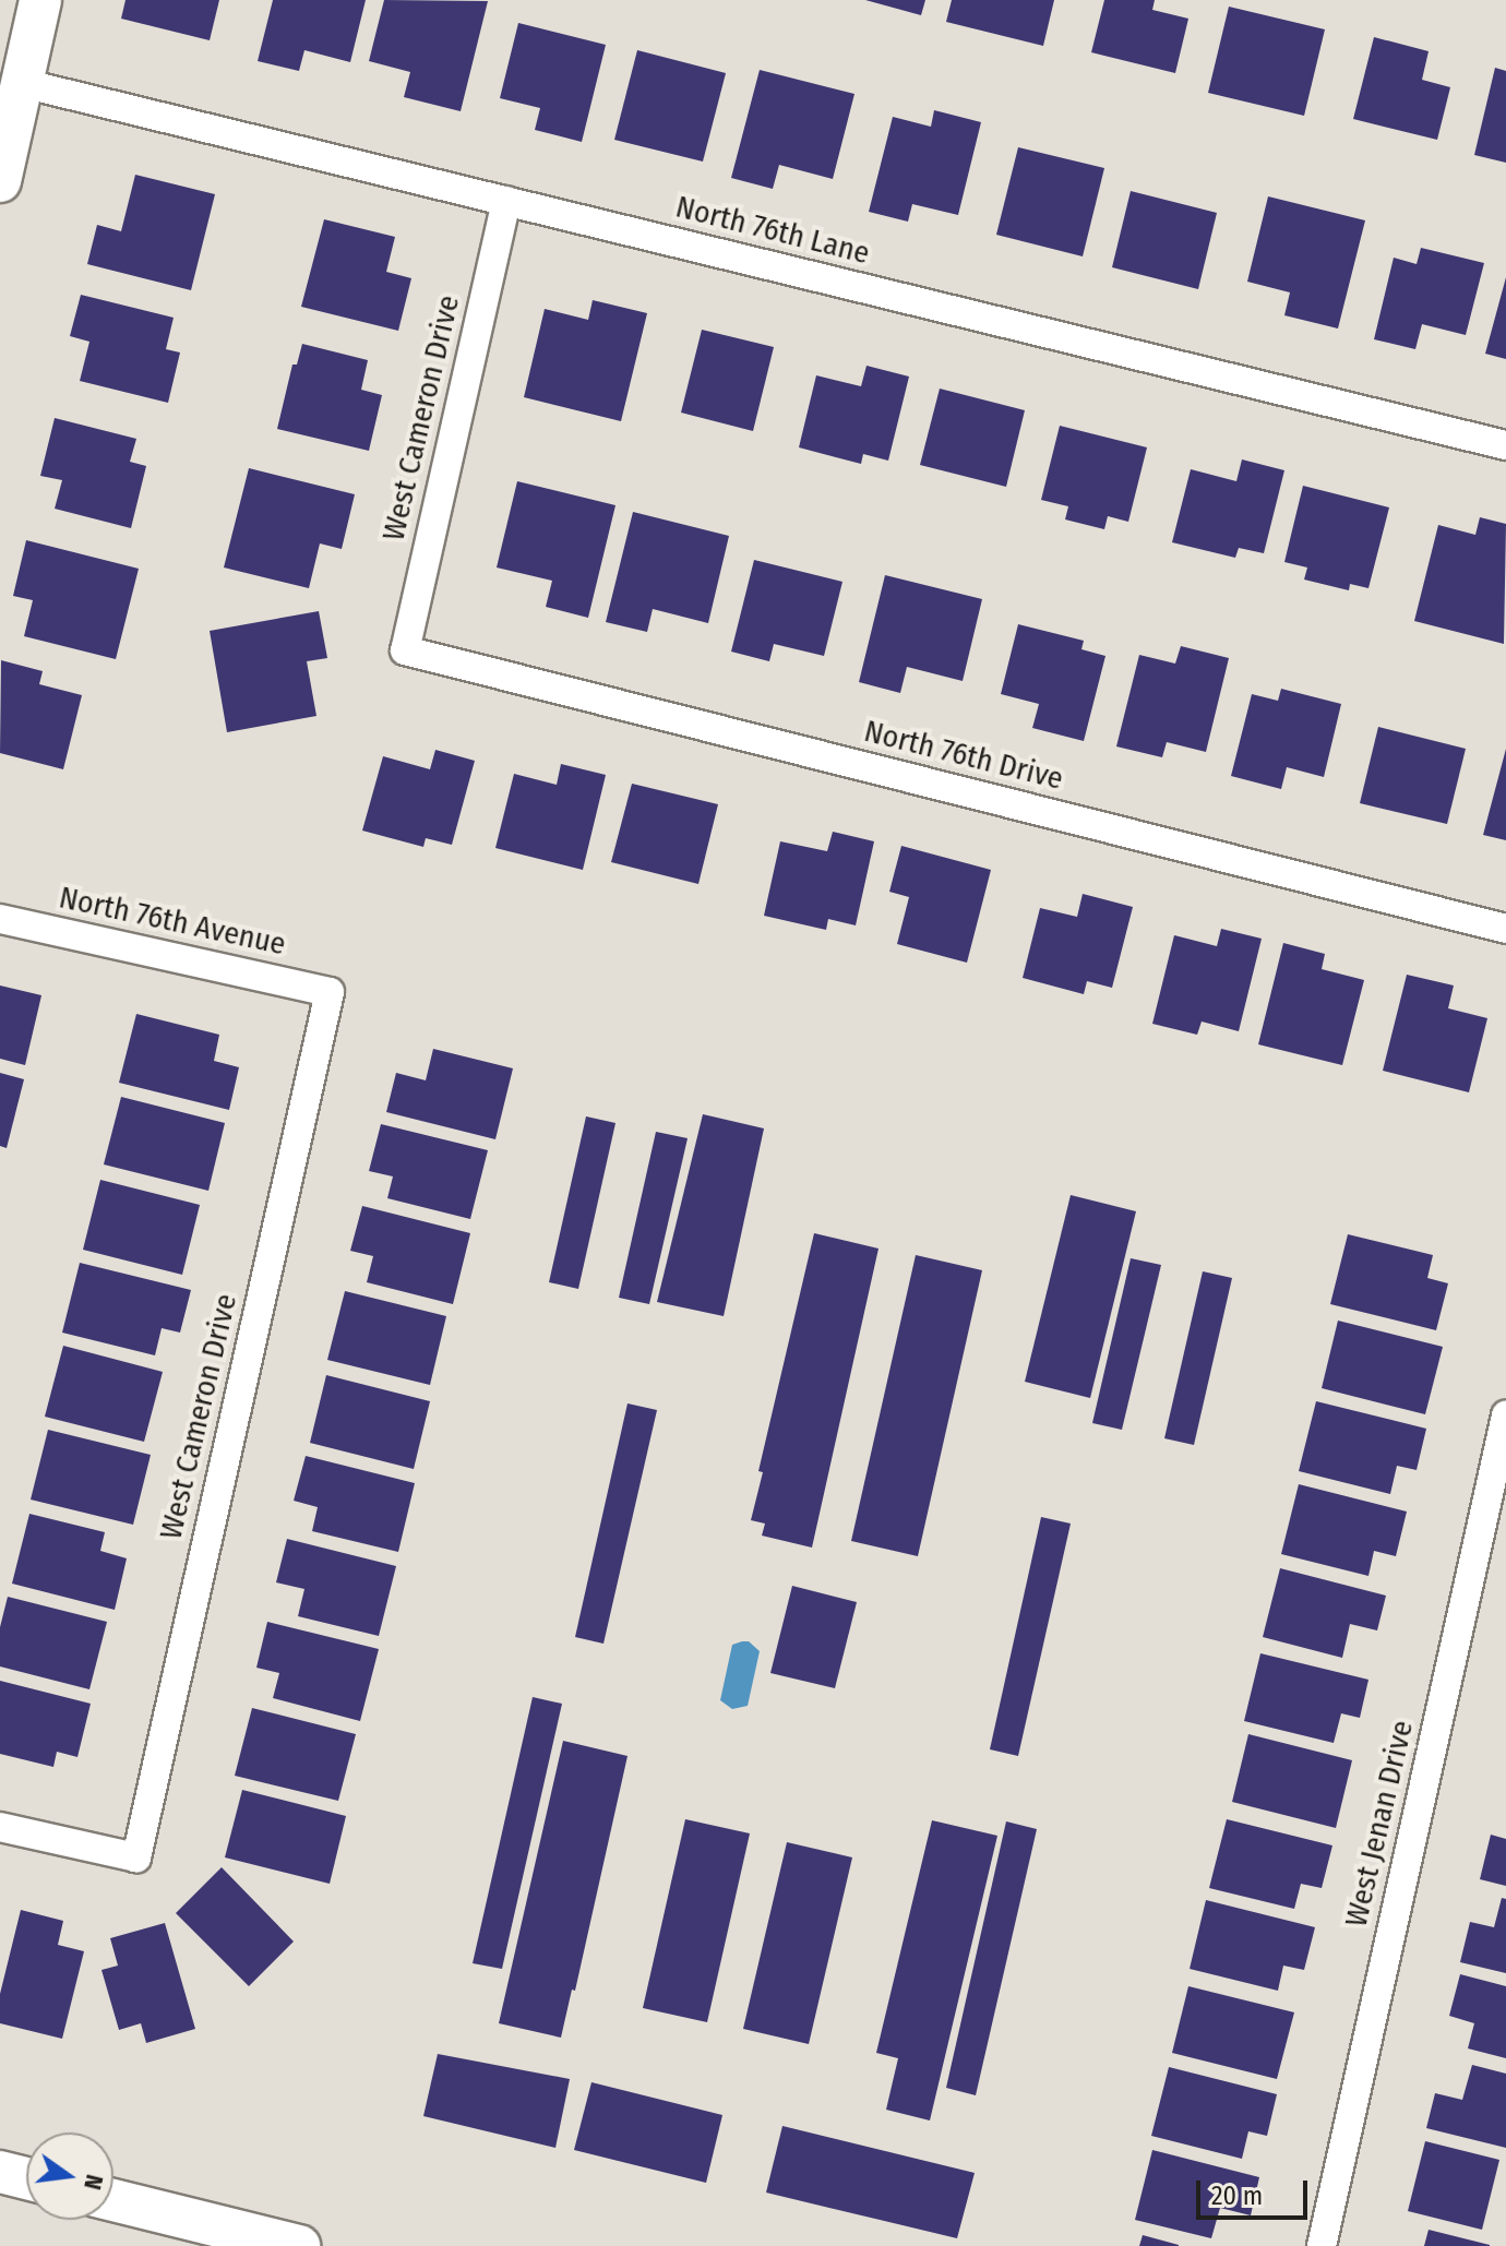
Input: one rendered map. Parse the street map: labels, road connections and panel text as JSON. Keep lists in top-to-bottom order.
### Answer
{
  "streets": {
    "street": [
      "North 76th Lane",
      "West Cameron Drive",
      "North 76th Drive",
      "North 76th Avenue",
      "West Jenan Drive"
    ]
  },
  "crossings": [
    ["North 76th Lane", "West Cameron Drive"],
    ["West Cameron Drive", "North 76th Drive"],
    ["West Cameron Drive", "North 76th Avenue"]
  ],
  "scale_bar": "20 m",
  "north": "right"
}
